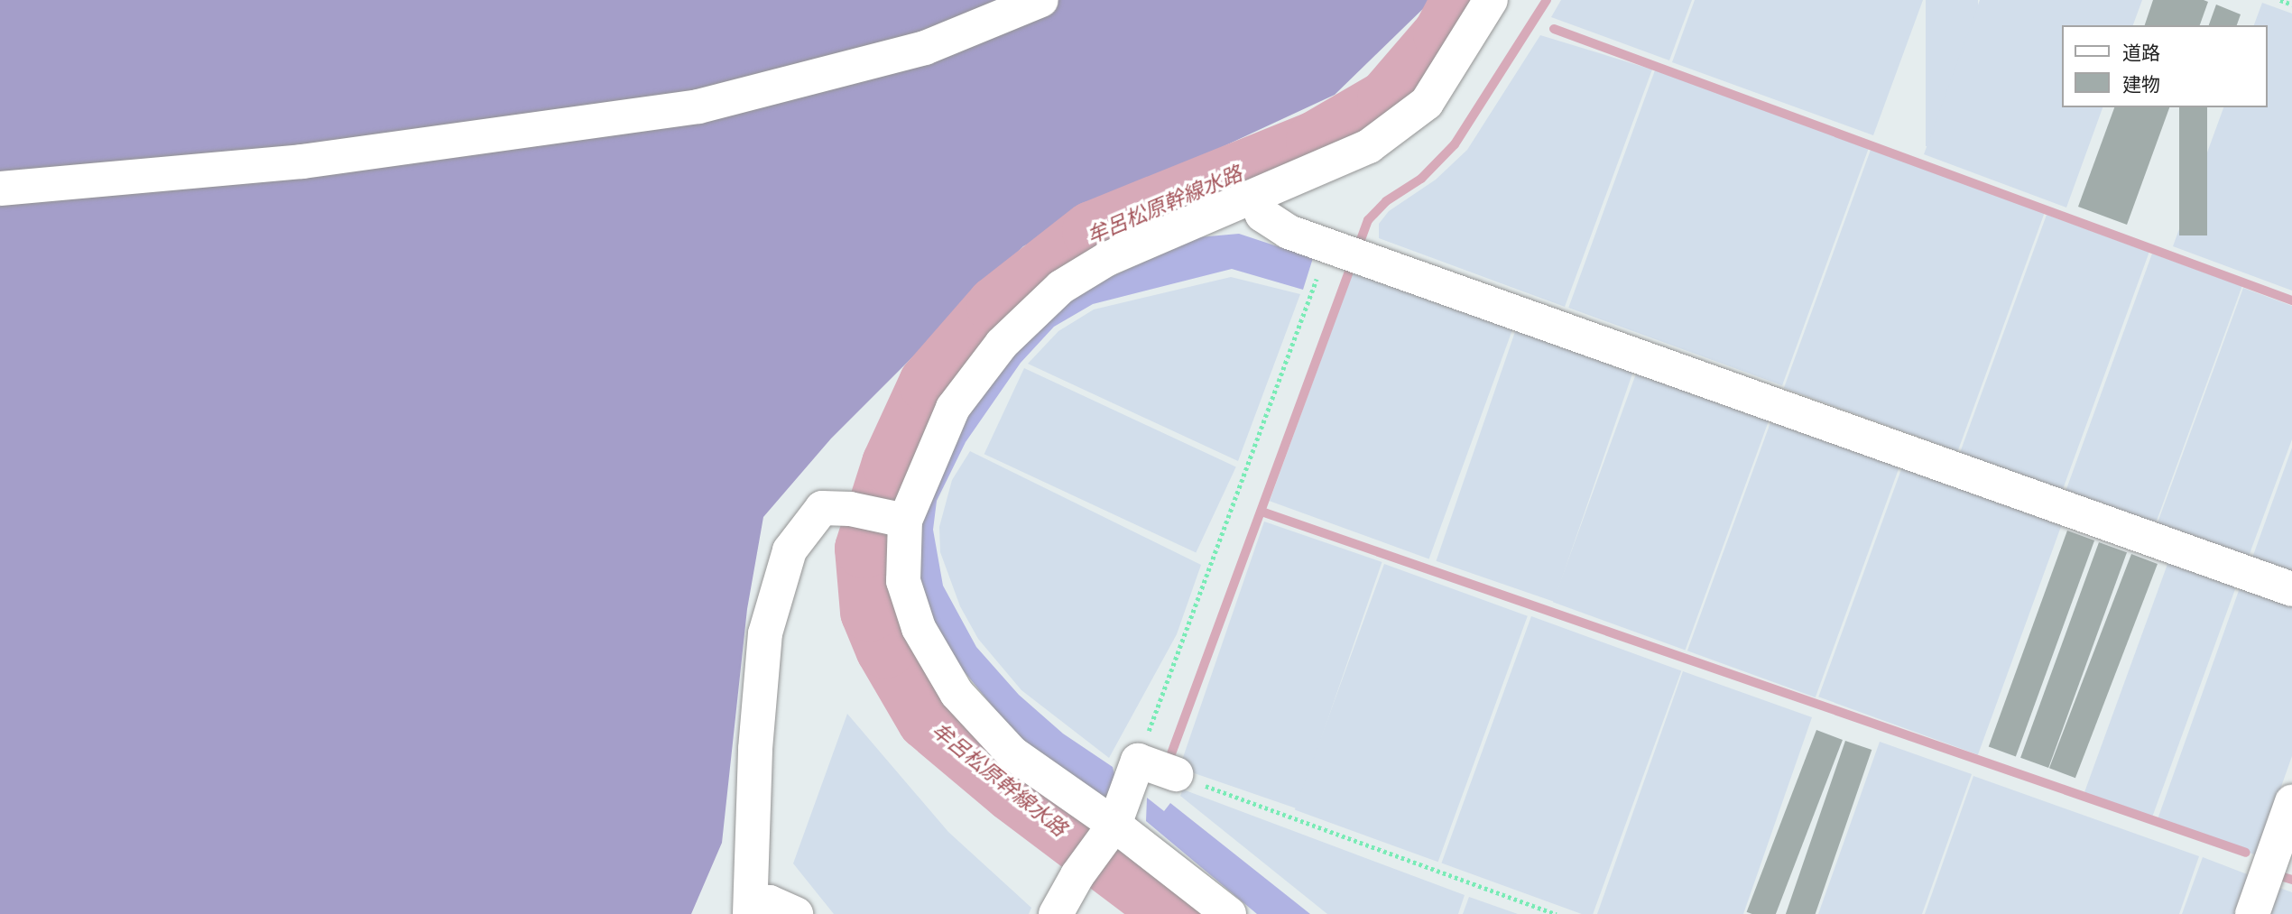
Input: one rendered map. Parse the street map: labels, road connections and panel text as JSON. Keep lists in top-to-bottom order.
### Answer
{
  "water": ["牟呂松原幹線水路"],
  "legend": ["道路", "建物"]
}
